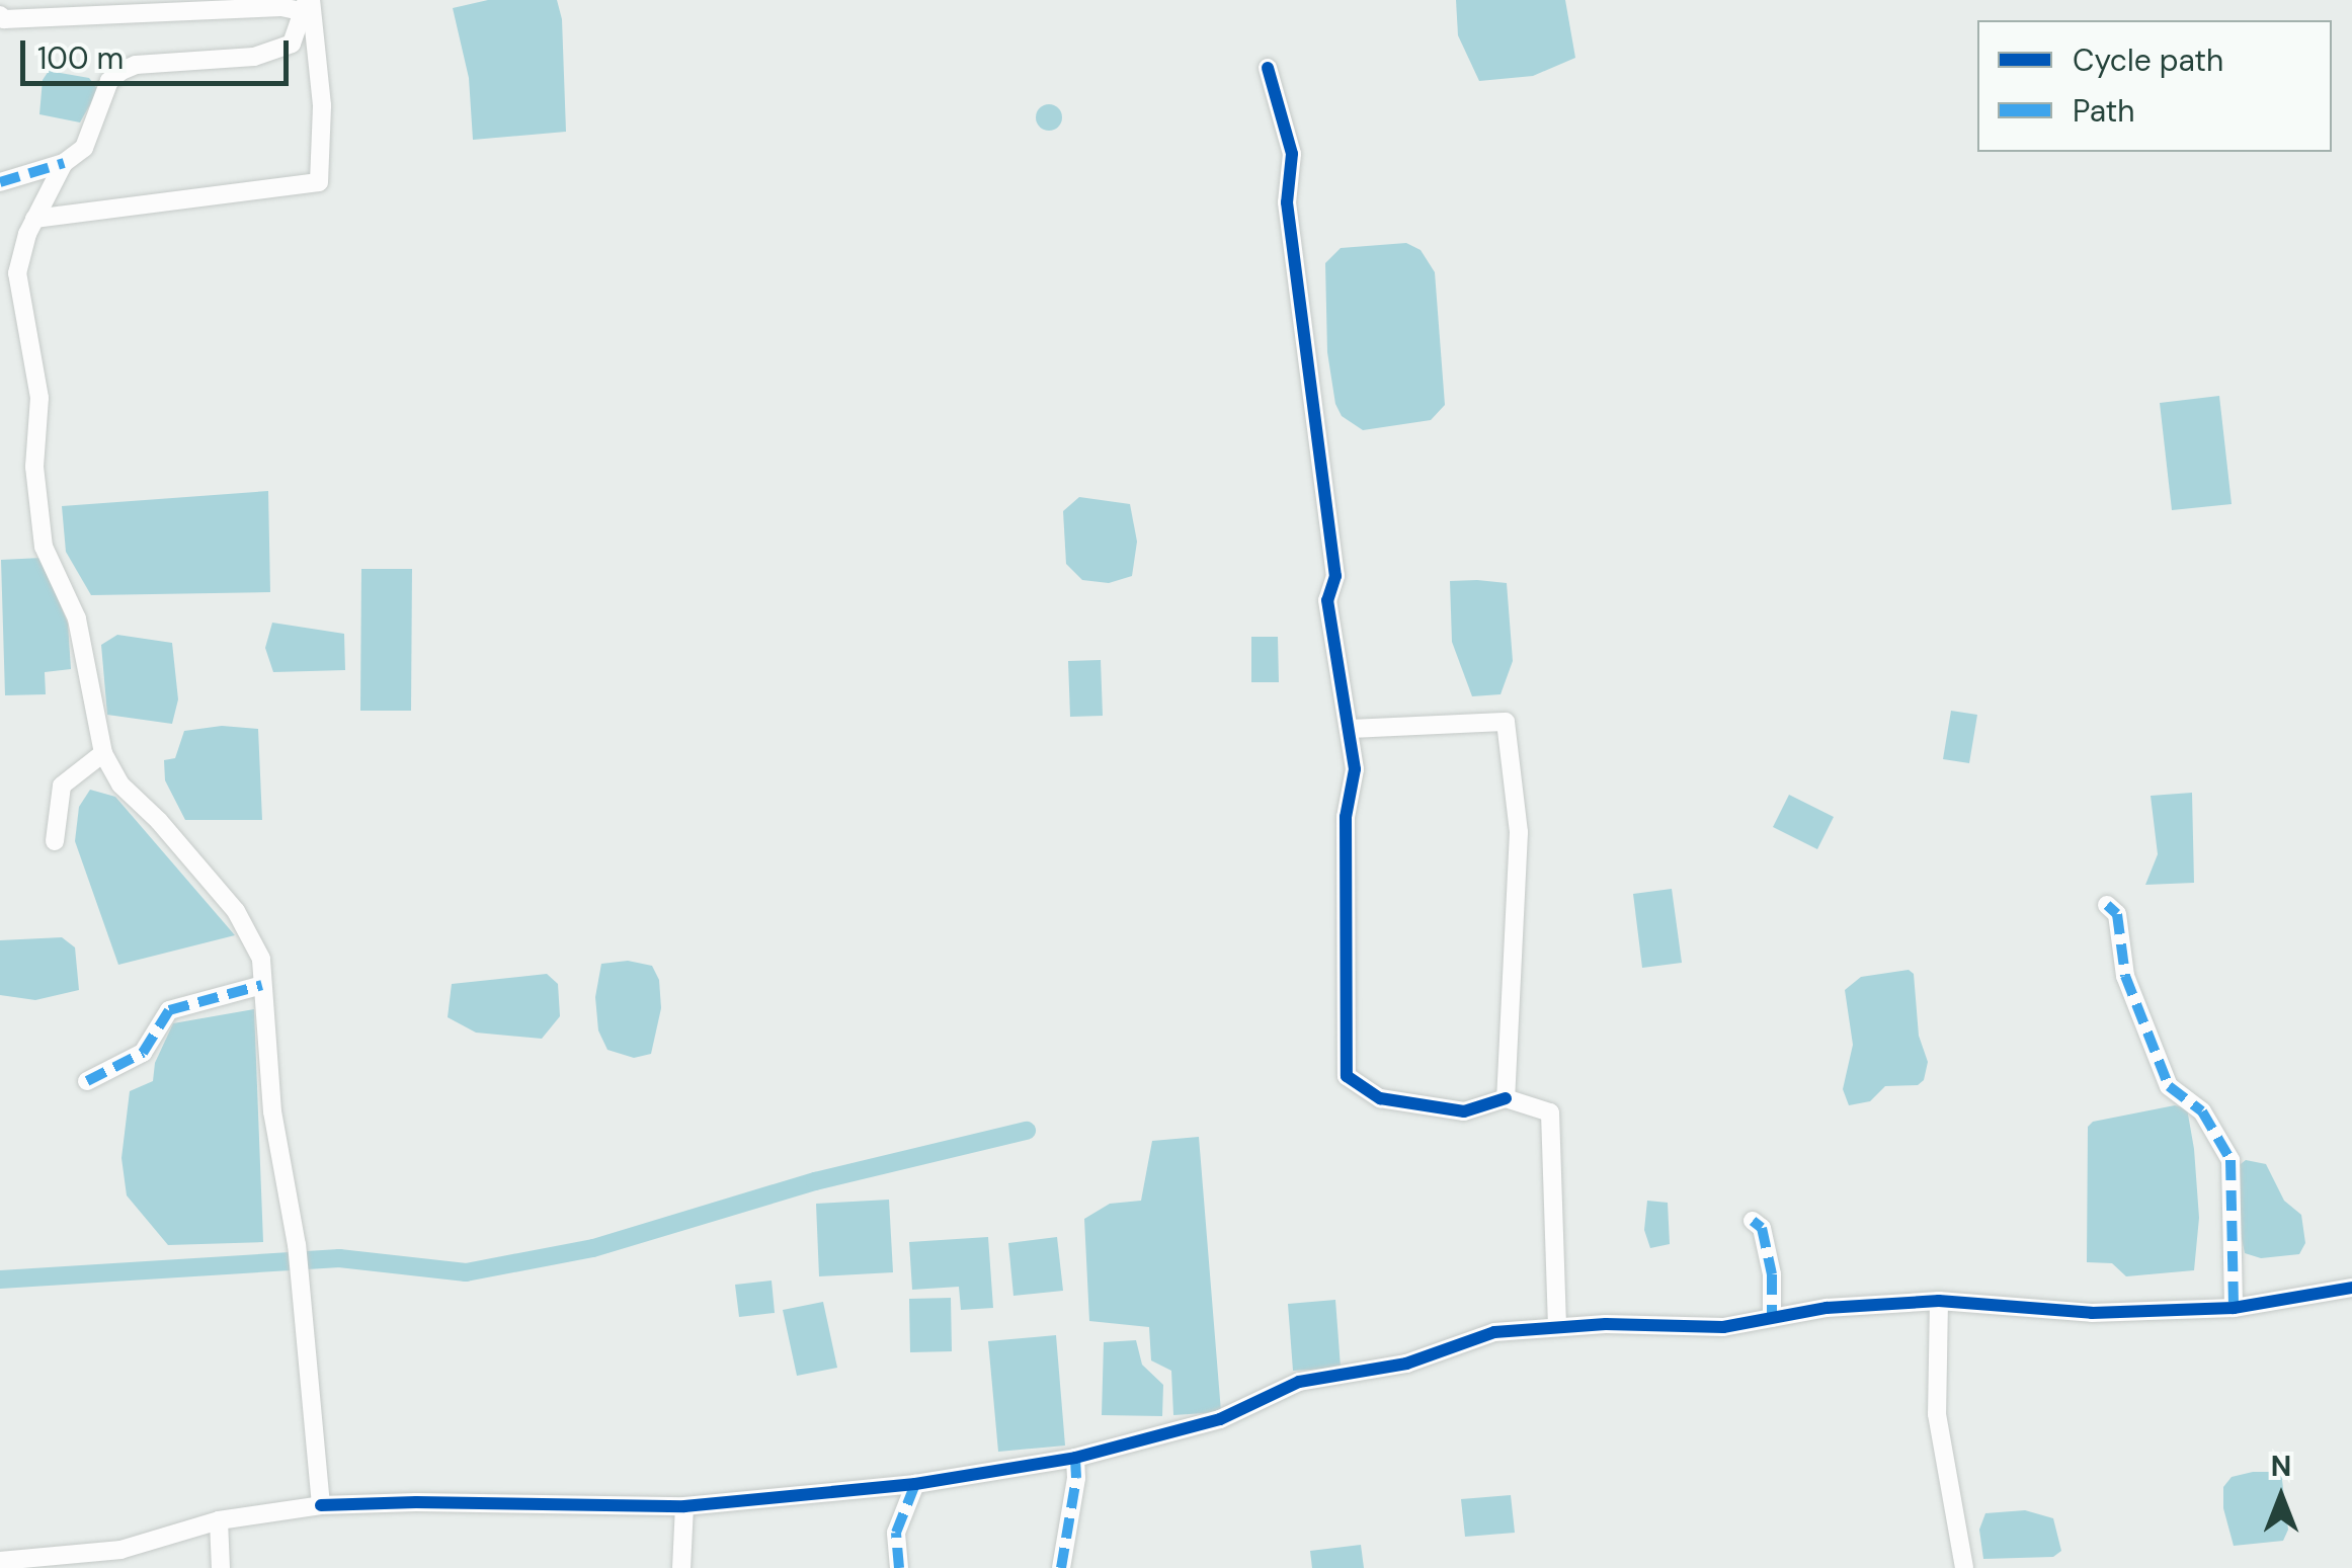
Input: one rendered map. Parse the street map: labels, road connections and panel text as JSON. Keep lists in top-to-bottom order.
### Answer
{
  "legend": ["Cycle path", "Path"],
  "scale_bar": "100 m",
  "north": "top"
}
